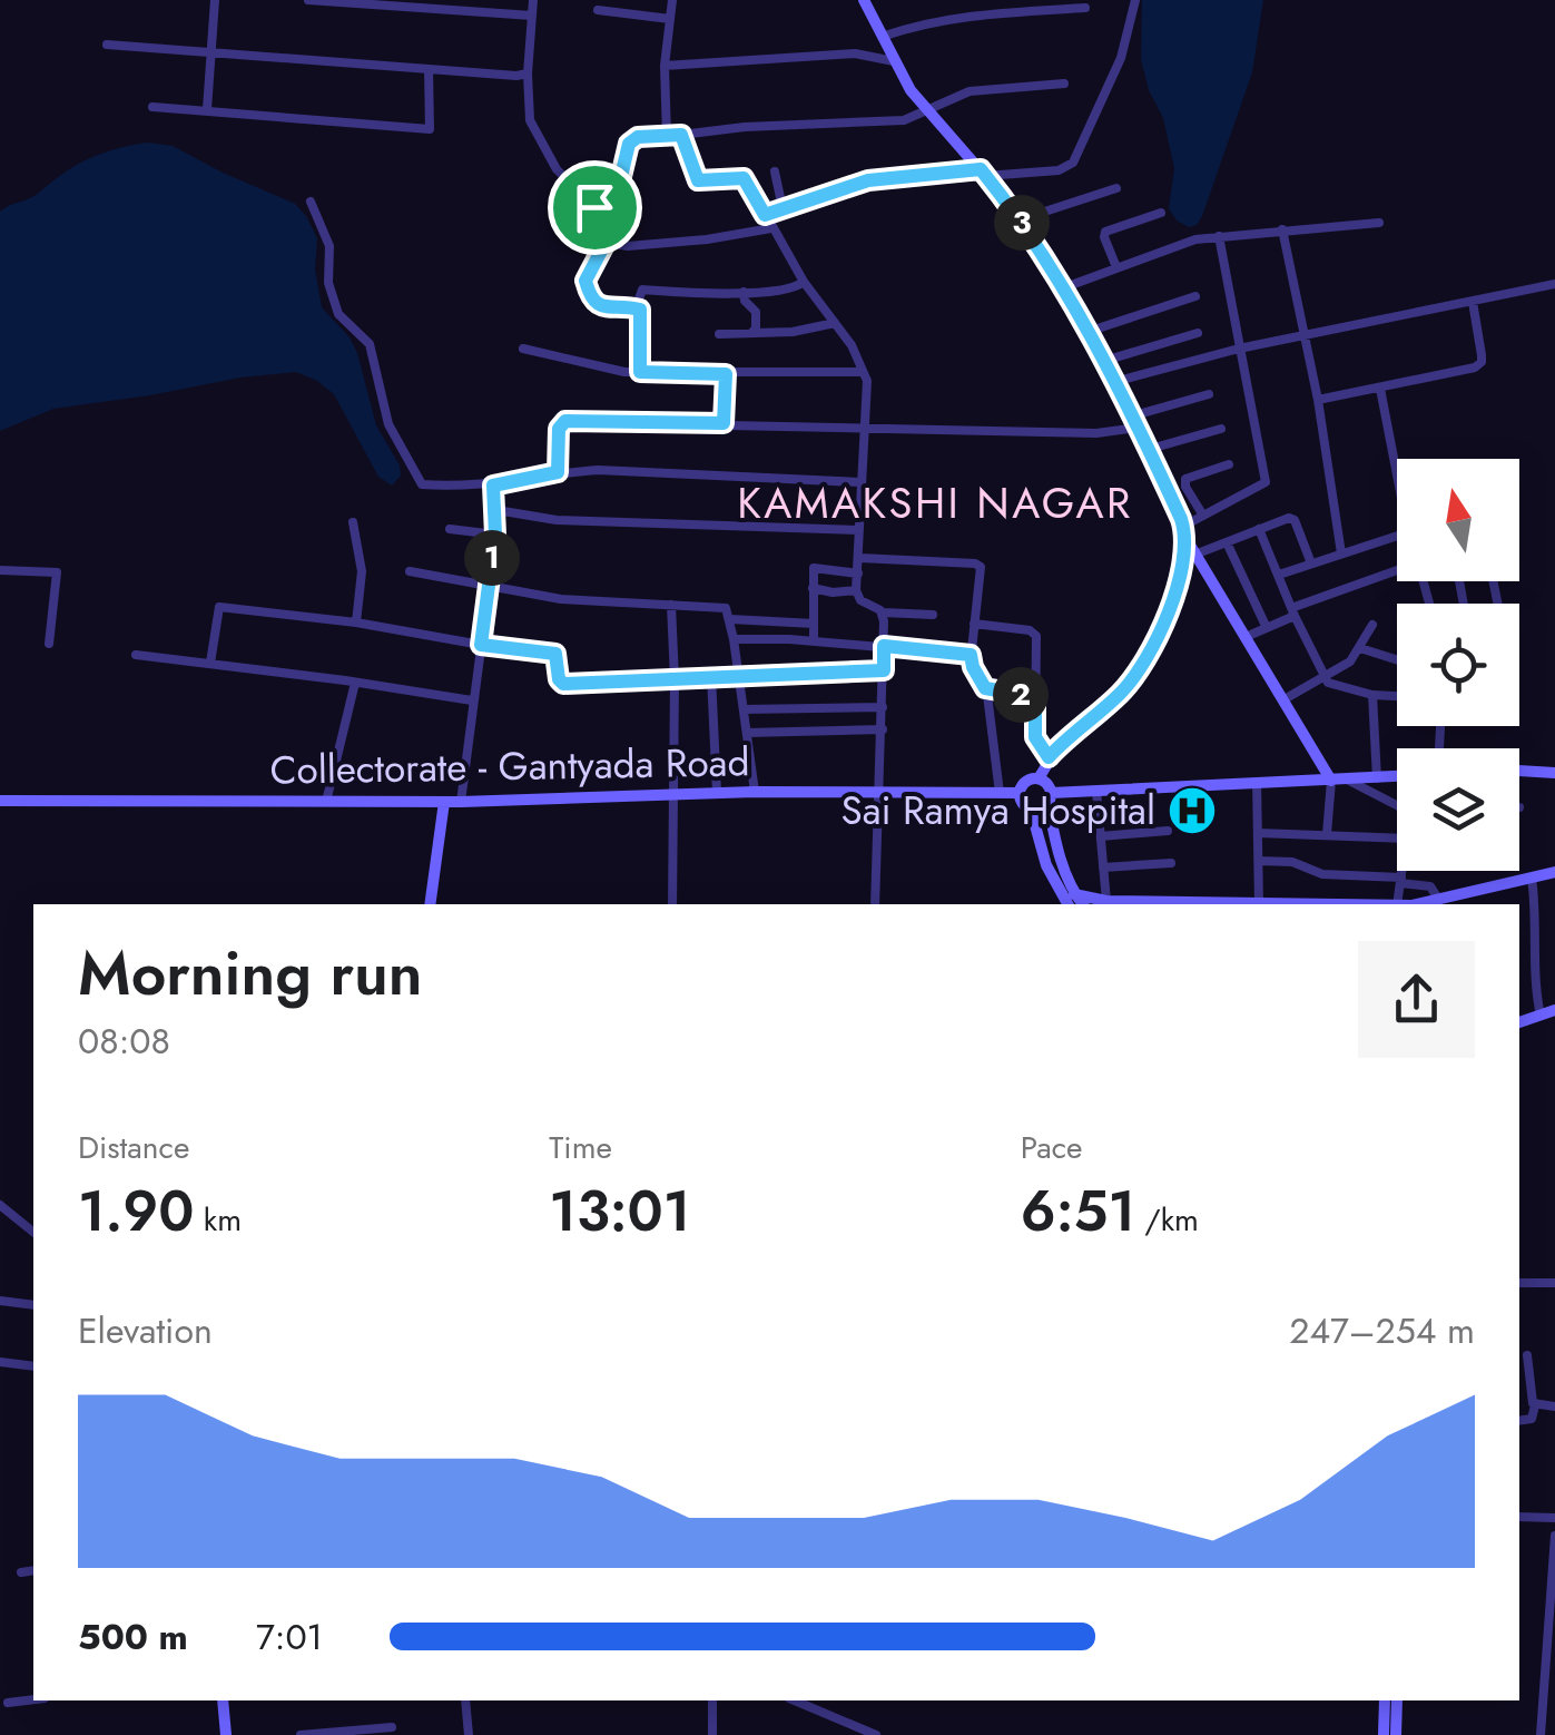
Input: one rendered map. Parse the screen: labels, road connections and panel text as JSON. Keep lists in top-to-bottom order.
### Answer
{
  "streets": {
    "street": ["Collectorate - Gantyada Road"]
  },
  "districts": ["KAMAKSHI NAGAR"],
  "places": {
    "hospital": ["Sai Ramya Hospital"]
  },
  "north": "top",
  "page": {
    "pins": ["3", "1", "2"],
    "heading": ["Morning run", "08:08"],
    "stats": [
      ["Distance", "1.90 km"],
      ["Time", "13:01"],
      ["Pace", "6:51 /km"]
    ],
    "chart": ["Elevation", "247–254 m"],
    "list": [
      {
        "name": "500 m",
        "note": "7:01"
      }
    ]
  }
}
